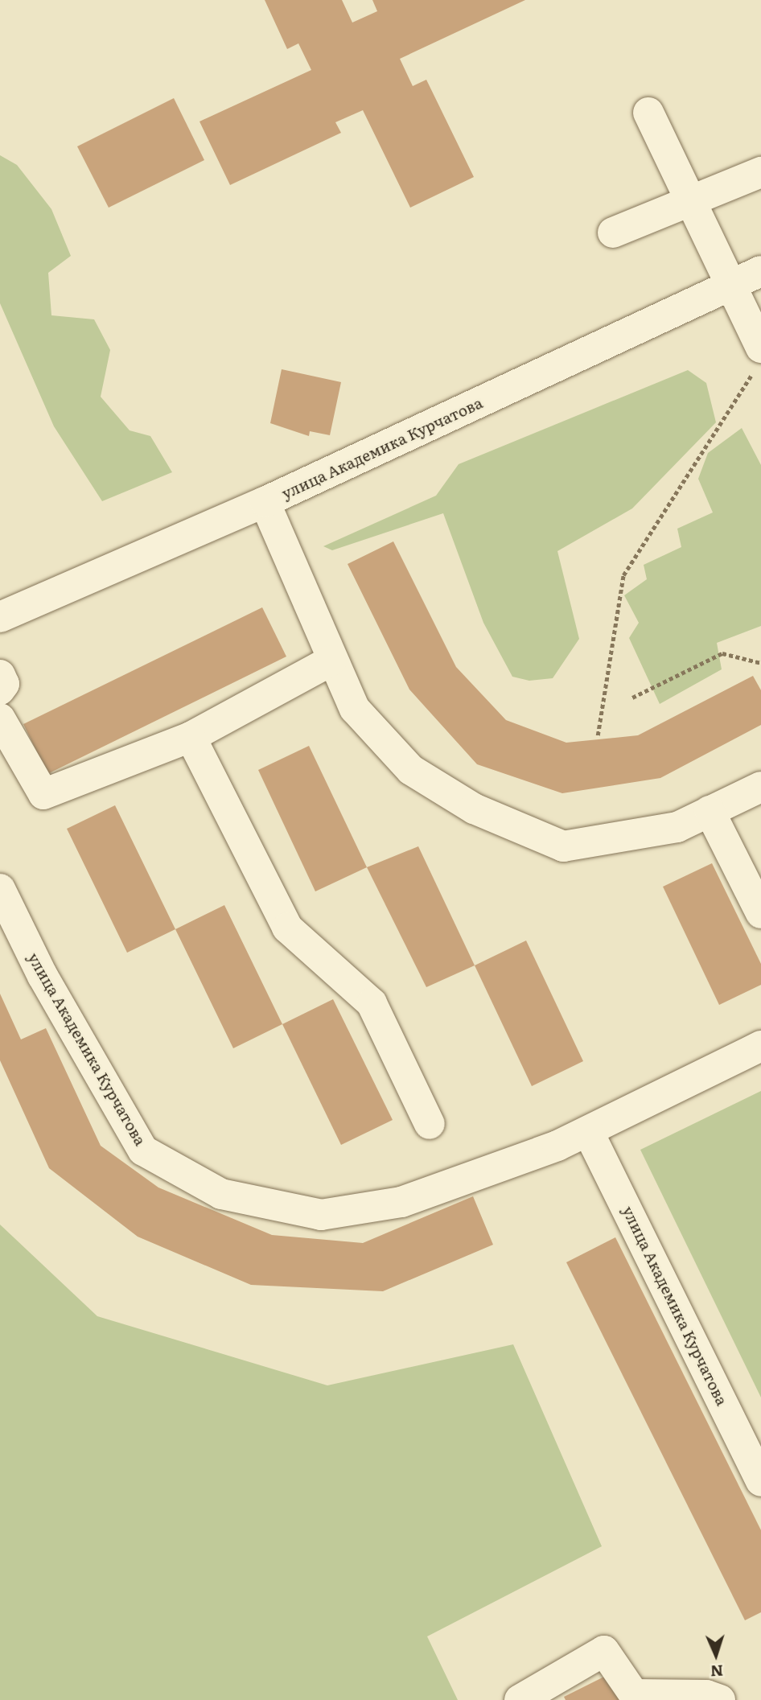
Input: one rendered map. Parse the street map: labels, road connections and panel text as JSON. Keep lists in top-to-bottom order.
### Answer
{
  "streets": {
    "street": ["улица Академика Курчатова"]
  },
  "north": "bottom"
}
